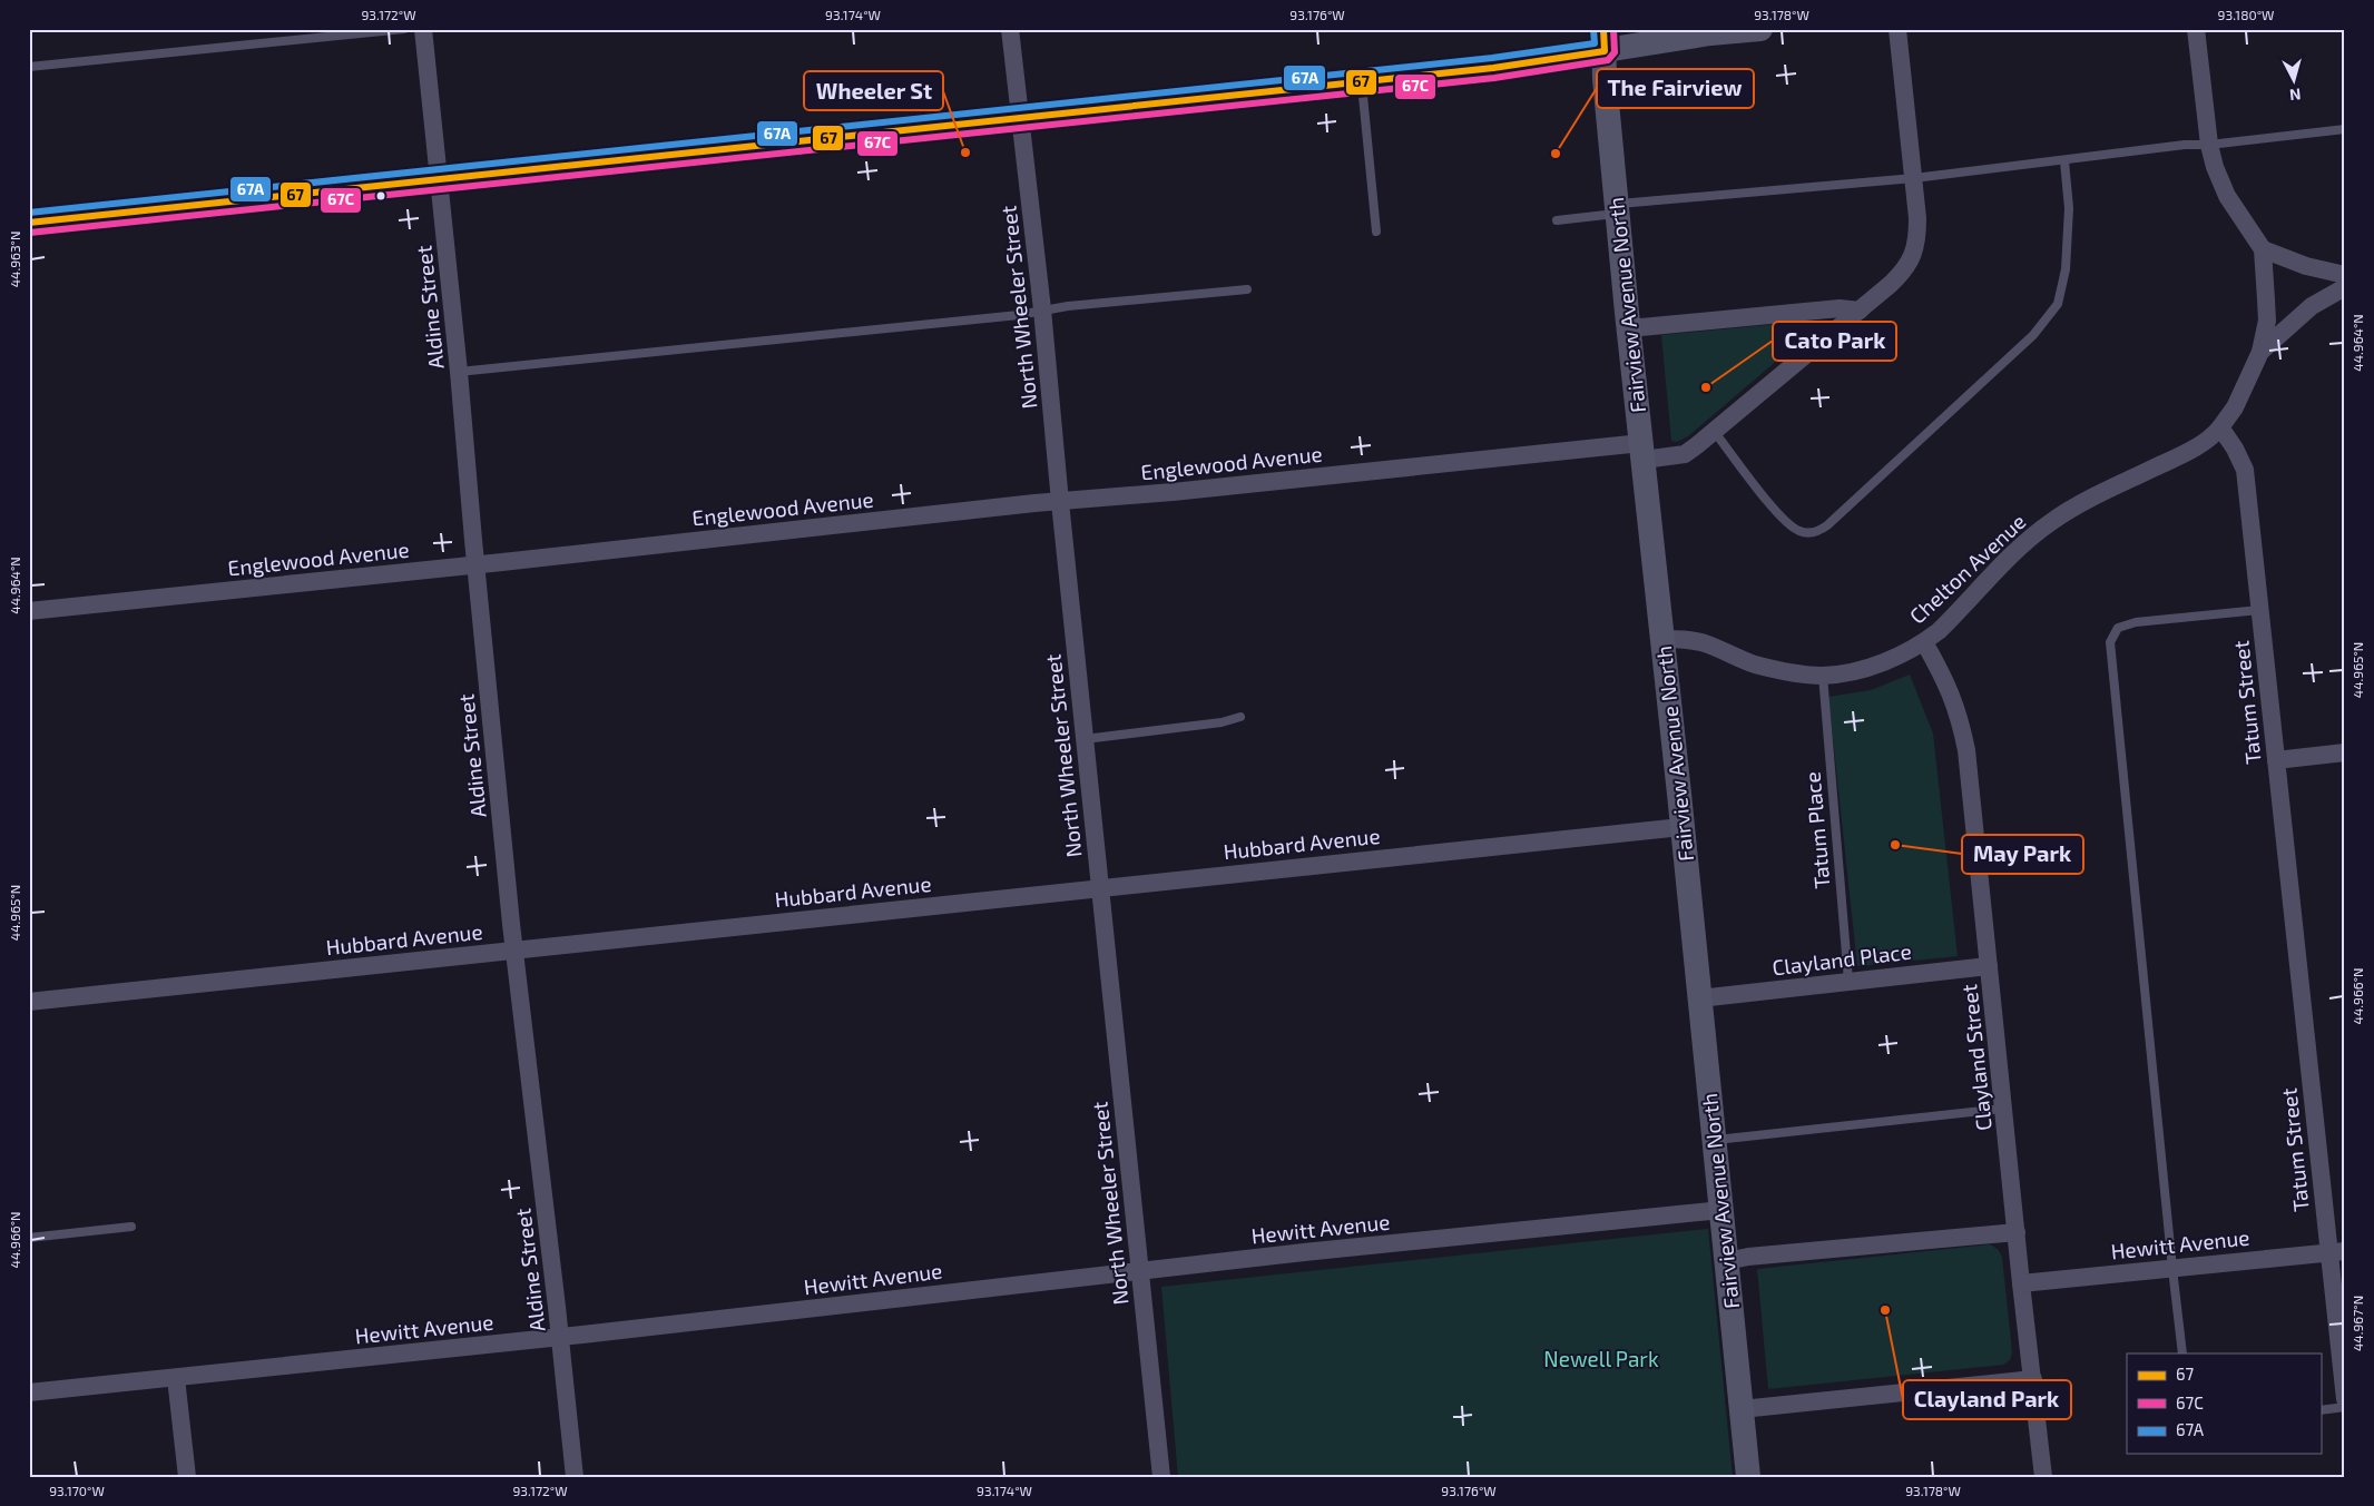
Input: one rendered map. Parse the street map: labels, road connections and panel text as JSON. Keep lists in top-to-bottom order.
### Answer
{
  "streets": {
    "street": [
      "Fairview Avenue North",
      "Aldine Street",
      "North Wheeler Street",
      "Englewood Avenue",
      "Chelton Avenue",
      "Tatum Street",
      "Hubbard Avenue",
      "Clayland Place",
      "Clayland Street",
      "Hewitt Avenue"
    ],
    "lane": ["Tatum Place"]
  },
  "crossings": [
    ["Fairview Avenue North", "Englewood Avenue"],
    ["Fairview Avenue North", "Chelton Avenue"],
    ["Fairview Avenue North", "Hubbard Avenue"],
    ["Fairview Avenue North", "Clayland Place"],
    ["Fairview Avenue North", "Hewitt Avenue"],
    ["Aldine Street", "Englewood Avenue"],
    ["Aldine Street", "Hubbard Avenue"],
    ["Aldine Street", "Hewitt Avenue"],
    ["North Wheeler Street", "Englewood Avenue"],
    ["North Wheeler Street", "Hubbard Avenue"],
    ["North Wheeler Street", "Hewitt Avenue"],
    ["Chelton Avenue", "Tatum Street"],
    ["Chelton Avenue", "Tatum Place"],
    ["Chelton Avenue", "Clayland Street"],
    ["Tatum Street", "Hewitt Avenue"],
    ["Tatum Place", "Clayland Place"],
    ["Clayland Place", "Clayland Street"],
    ["Clayland Street", "Hewitt Avenue"]
  ],
  "parks": ["Newell Park"],
  "places": [
    "Wheeler St",
    "The Fairview",
    "Cato Park",
    "May Park",
    "Clayland Park"
  ],
  "lines": ["transit line 67", "transit line 67C", "transit line 67A"],
  "legend": ["67", "67C", "67A"],
  "north": "bottom",
  "coordinates": [
    "93.172°W",
    "93.174°W",
    "93.176°W",
    "93.178°W",
    "93.180°W",
    "44.963°N",
    "44.964°N",
    "44.965°N",
    "44.966°N",
    "44.967°N",
    "93.170°W"
  ]
}
